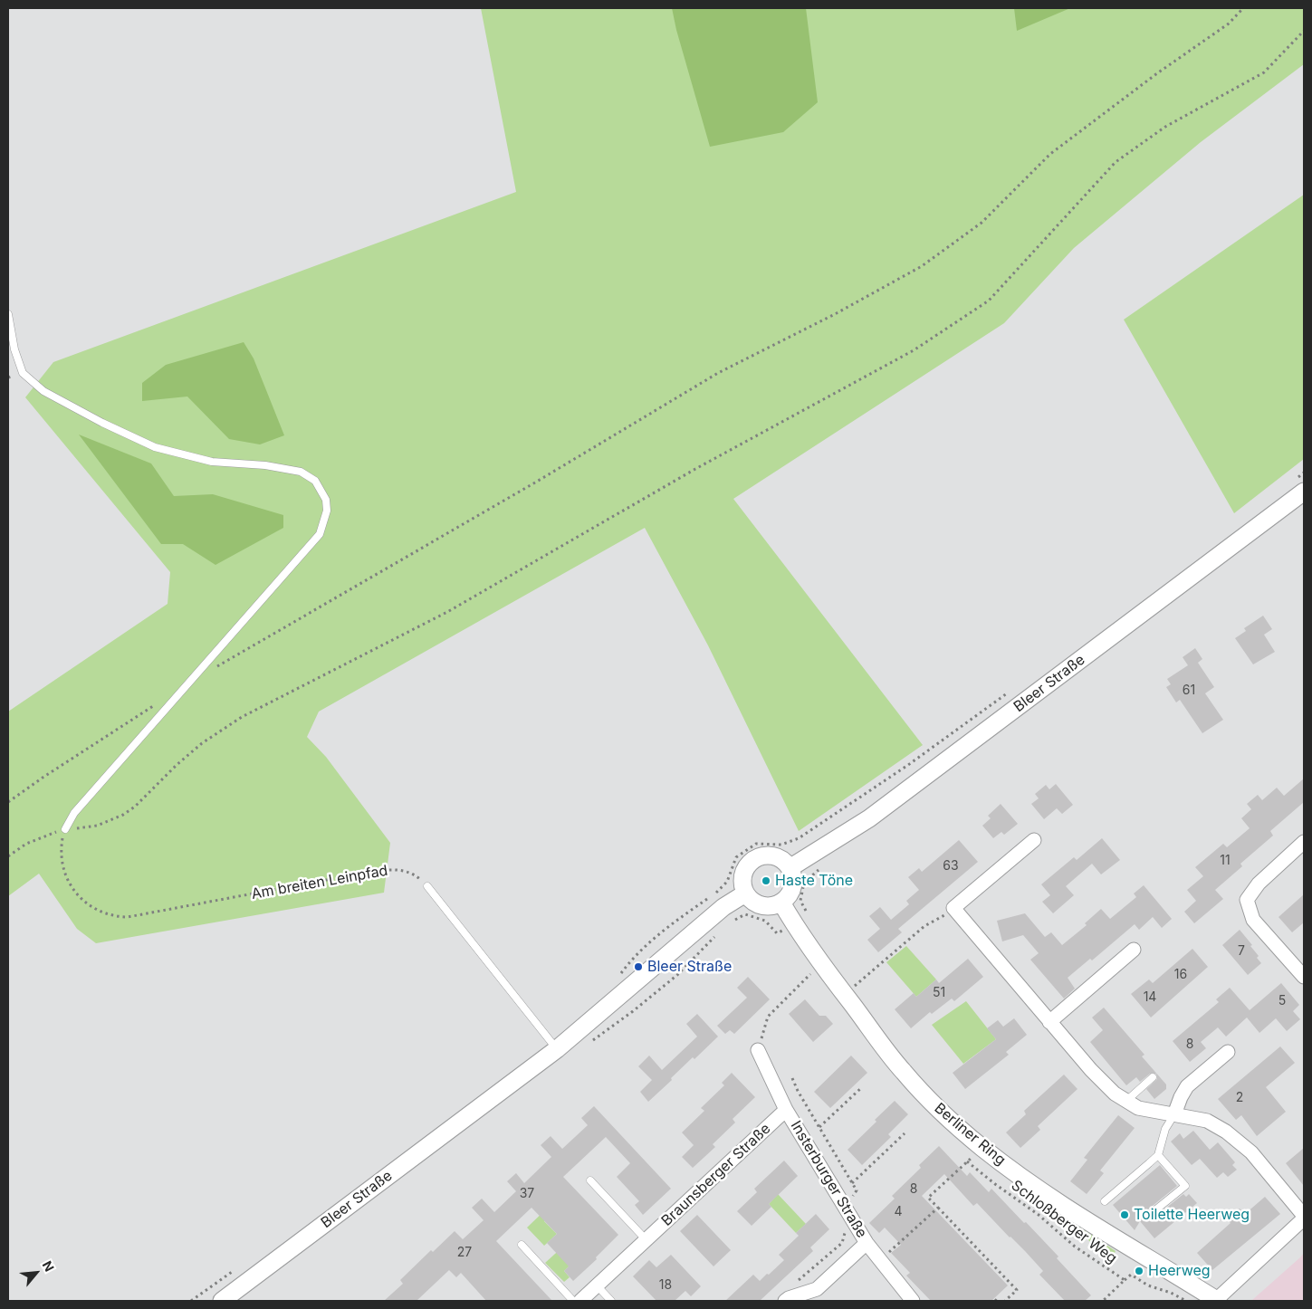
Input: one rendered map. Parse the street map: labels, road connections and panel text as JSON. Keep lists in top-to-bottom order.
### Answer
{
  "streets": {
    "street": [
      "Bleer Straße",
      "Berliner Ring",
      "Braunsberger Straße",
      "Insterburger Straße"
    ],
    "path": ["Am breiten Leinpfad", "Schloßberger Weg"]
  },
  "crossings": [
    ["Bleer Straße", "Berliner Ring"],
    ["Braunsberger Straße", "Insterburger Straße"]
  ],
  "places": [
    "Haste Töne",
    "Bleer Straße",
    "Toilette Heerweg",
    "Heerweg"
  ],
  "house_numbers": [
    "61",
    "11",
    "63",
    "7",
    "16",
    "51",
    "14",
    "5",
    "8",
    "2",
    "8",
    "37",
    "4",
    "27",
    "18"
  ],
  "north": "top right"
}
